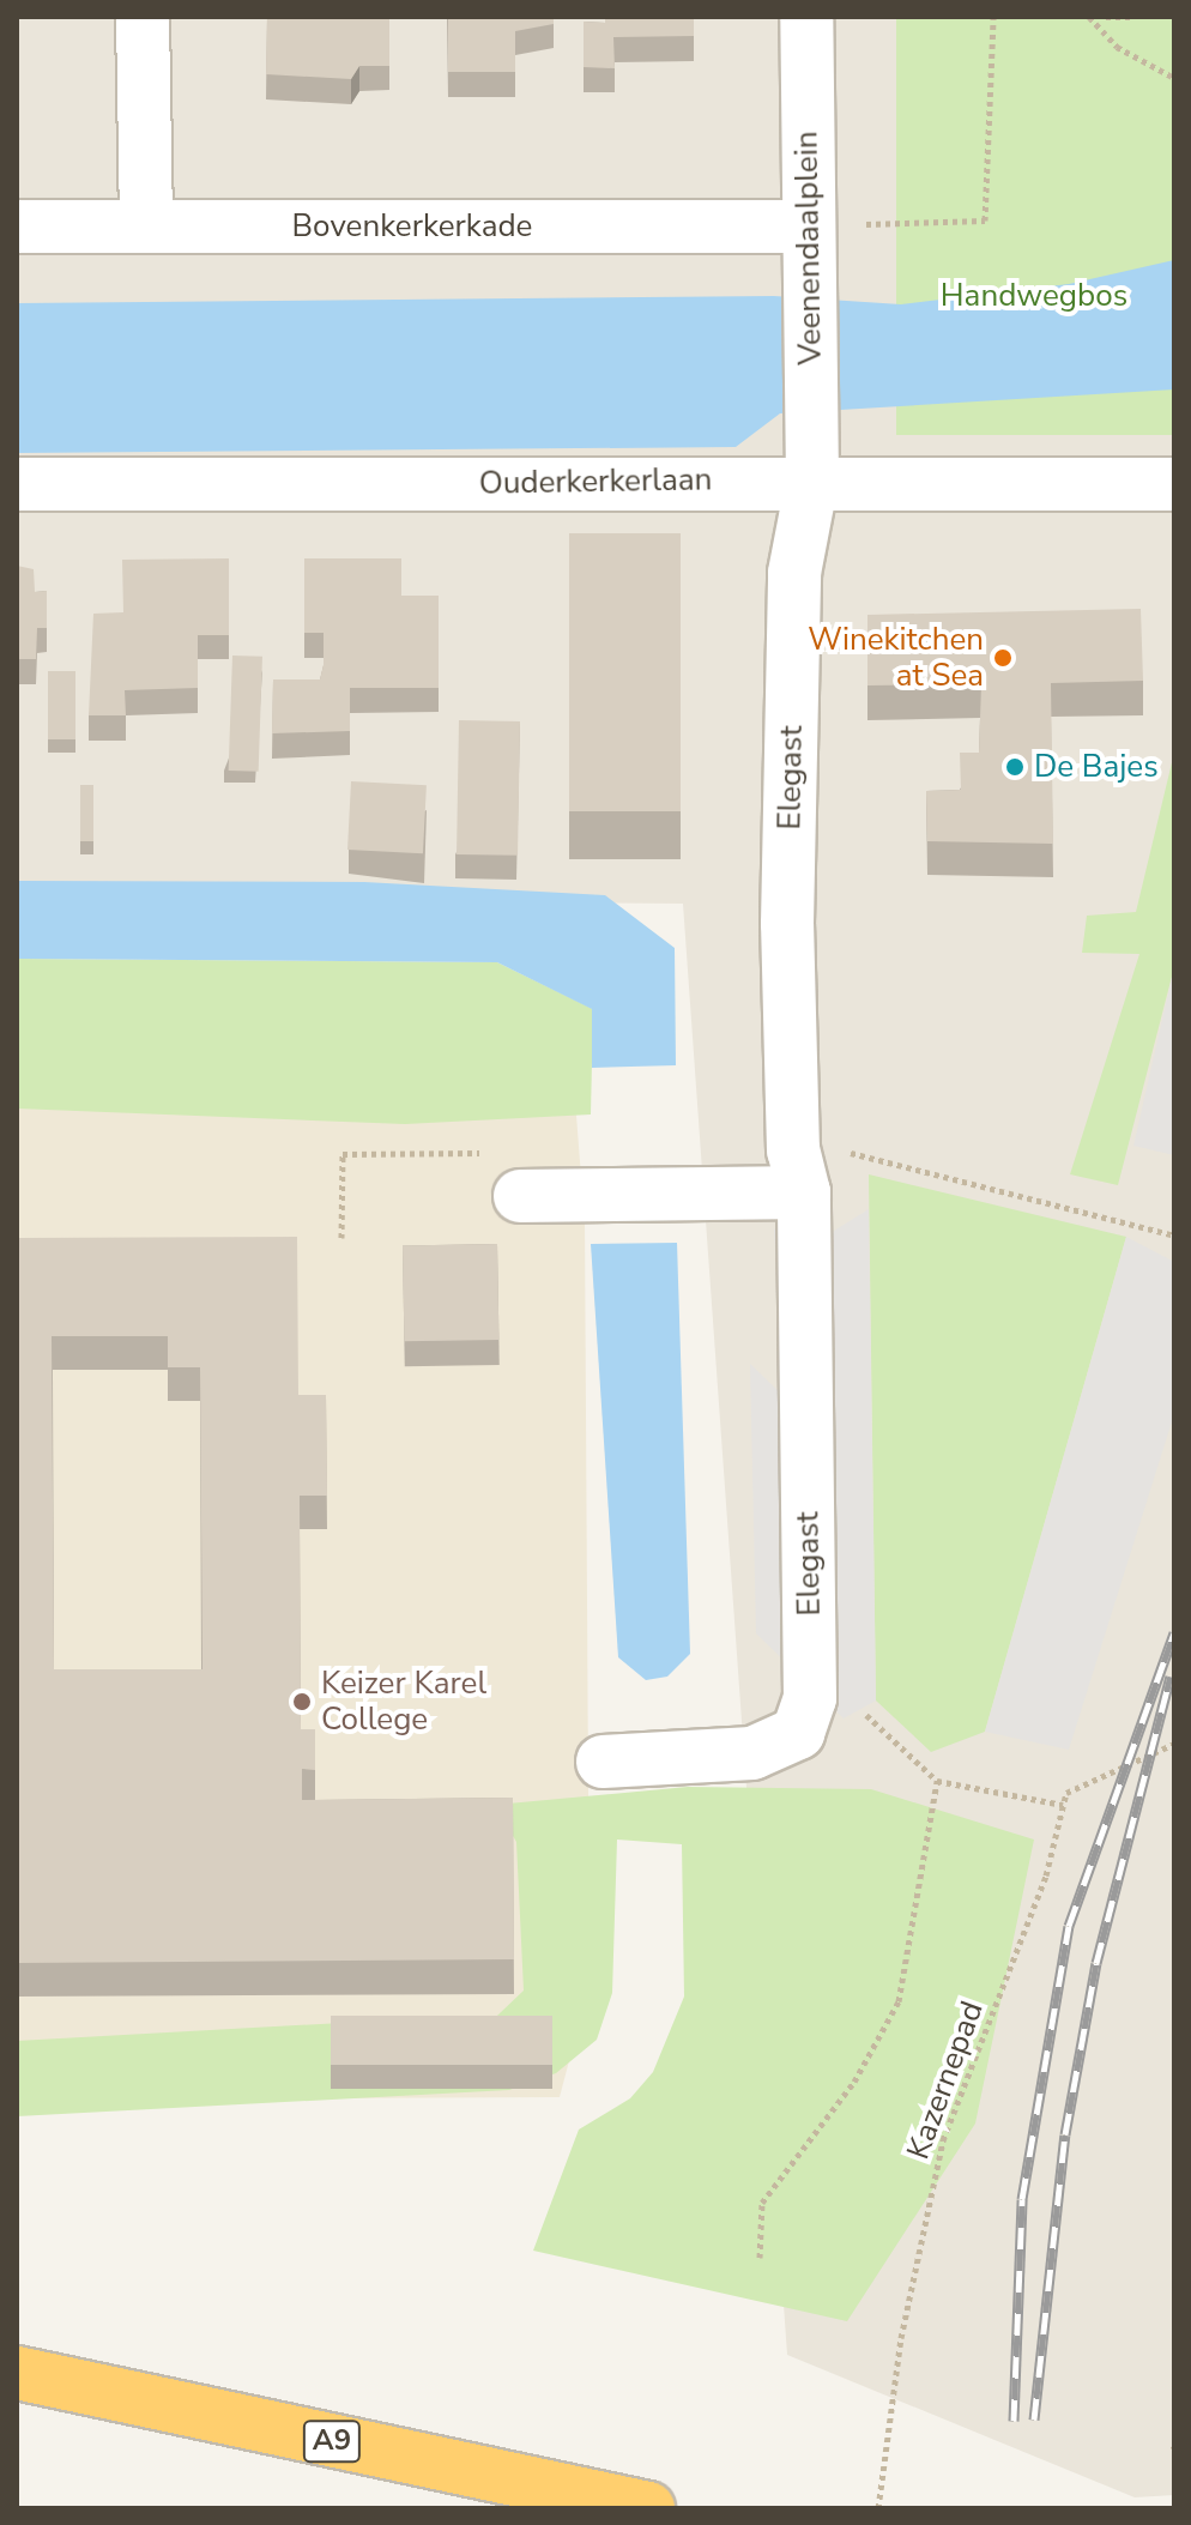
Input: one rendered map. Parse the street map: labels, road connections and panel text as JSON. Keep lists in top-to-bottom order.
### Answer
{
  "streets": {
    "highway": ["A9"],
    "street": [
      "Bovenkerkerkade",
      "Veenendaalplein",
      "Ouderkerkerlaan",
      "Elegast"
    ],
    "path": ["Kazernepad"]
  },
  "crossings": [
    ["Bovenkerkerkade", "Veenendaalplein"],
    ["Veenendaalplein", "Ouderkerkerlaan"],
    ["Veenendaalplein", "Elegast"],
    ["Ouderkerkerlaan", "Elegast"]
  ],
  "parks": ["Handwegbos"],
  "places": ["Winekitchen at Sea", "De Bajes", "Keizer Karel College"]
}
